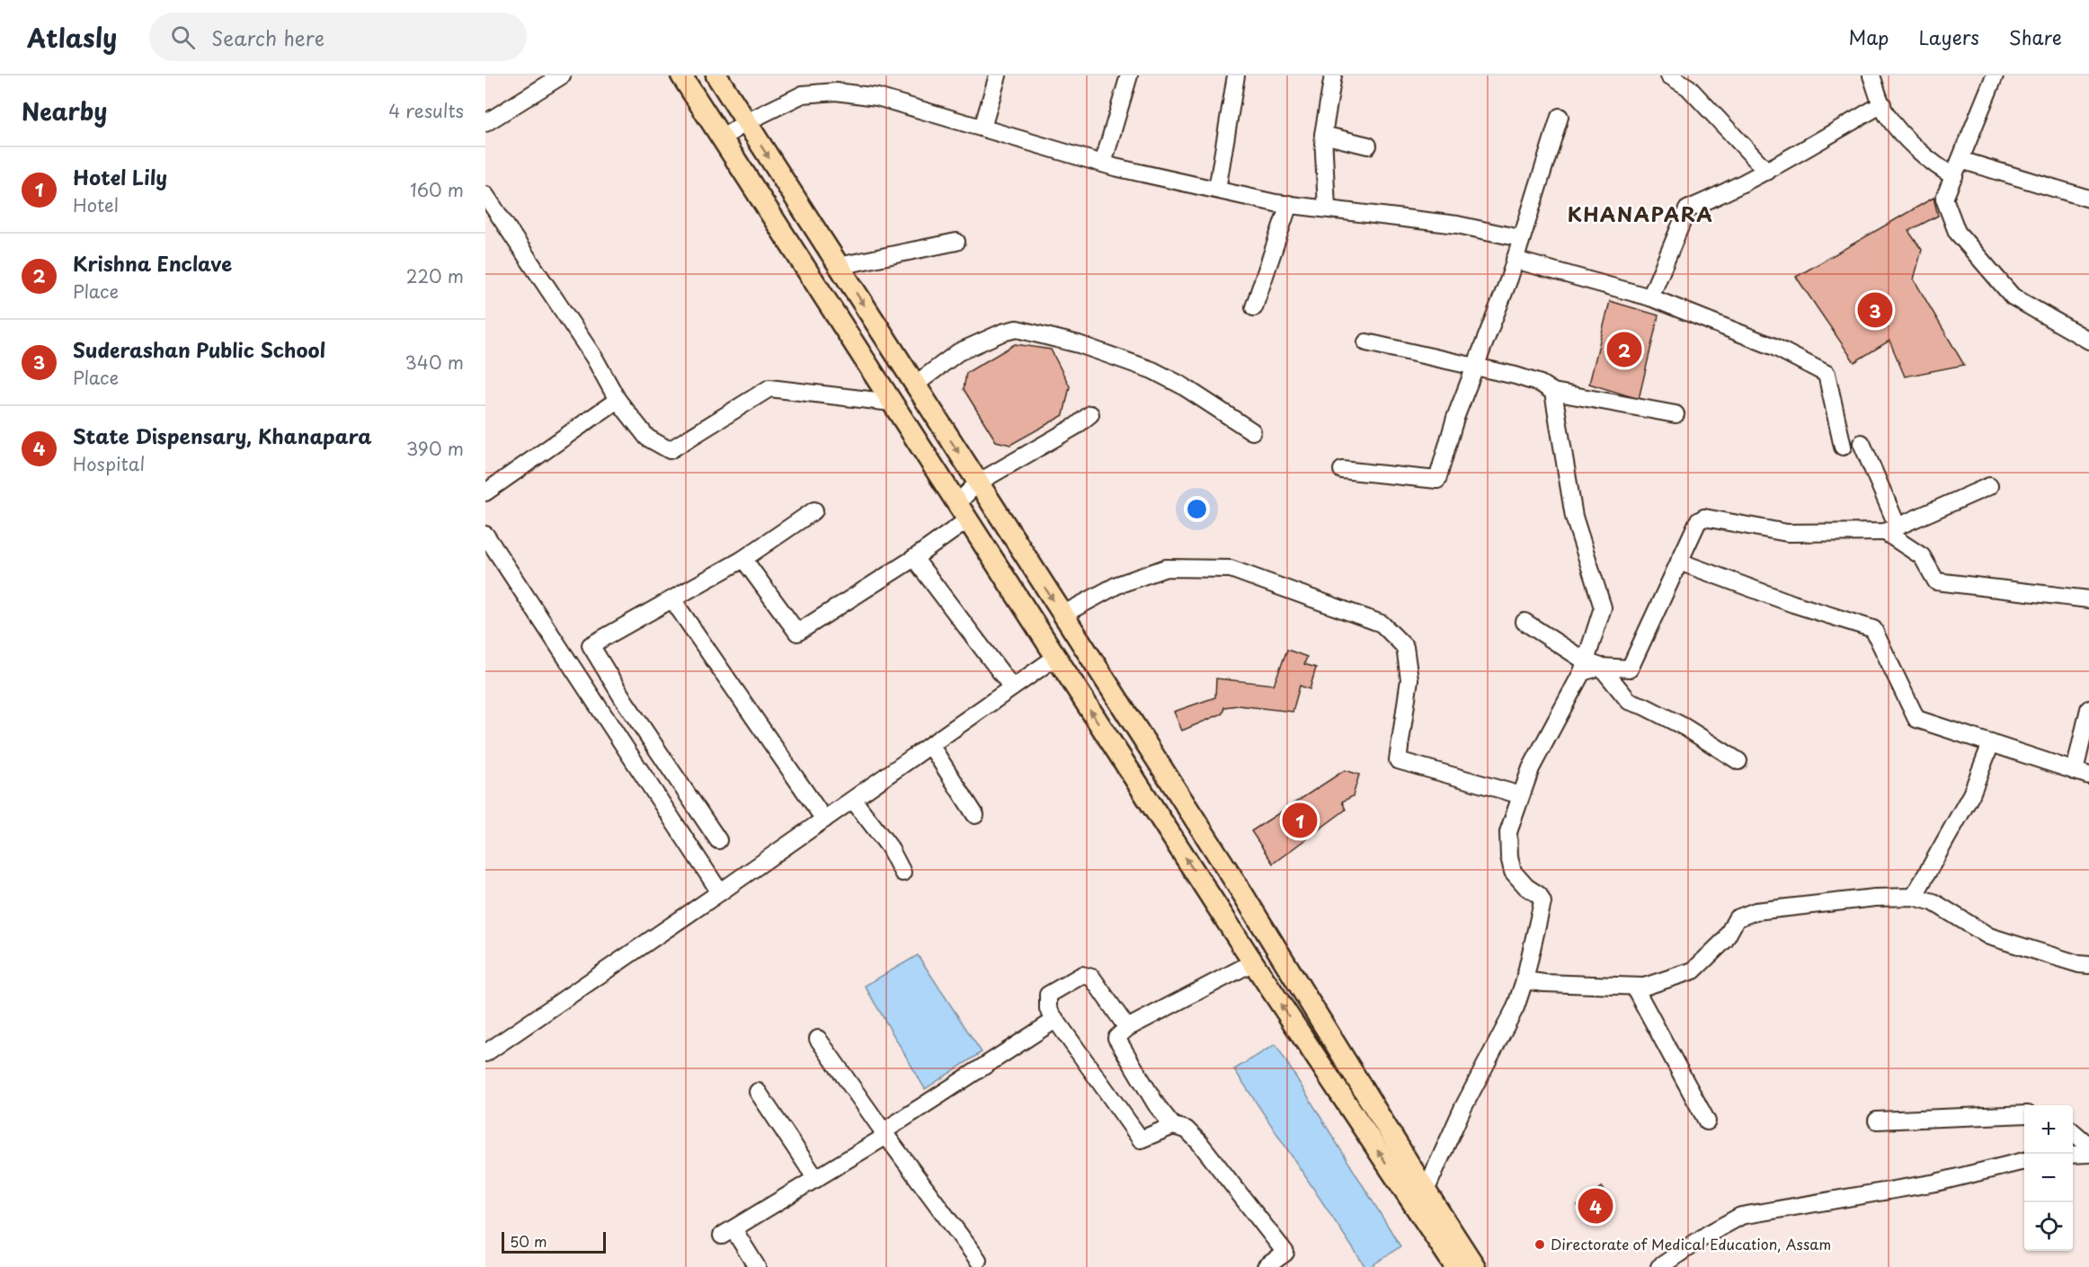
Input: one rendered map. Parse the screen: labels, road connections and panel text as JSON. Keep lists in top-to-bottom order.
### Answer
{
  "districts": ["KHANAPARA"],
  "places": ["Directorate of Medical Education, Assam"],
  "scale_bar": "50 m",
  "page": {
    "header": "Atlasly",
    "search": "Search here",
    "nav": ["Map", "Layers", "Share"],
    "heading": ["Nearby", "4 results"],
    "list": [
      {
        "mark": "1",
        "name": "Hotel Lily",
        "note": "Hotel",
        "value": "160 m"
      },
      {
        "mark": "2",
        "name": "Krishna Enclave",
        "note": "Place",
        "value": "220 m"
      },
      {
        "mark": "3",
        "name": "Suderashan Public School",
        "note": "Place",
        "value": "340 m"
      },
      {
        "mark": "4",
        "name": "State Dispensary, Khanapara",
        "note": "Hospital",
        "value": "390 m"
      }
    ],
    "pins": [
      "3",
      "2",
      "1",
      "4"
    ],
    "map_buttons": ["+", "−"],
    "scale": "50 m"
  }
}
